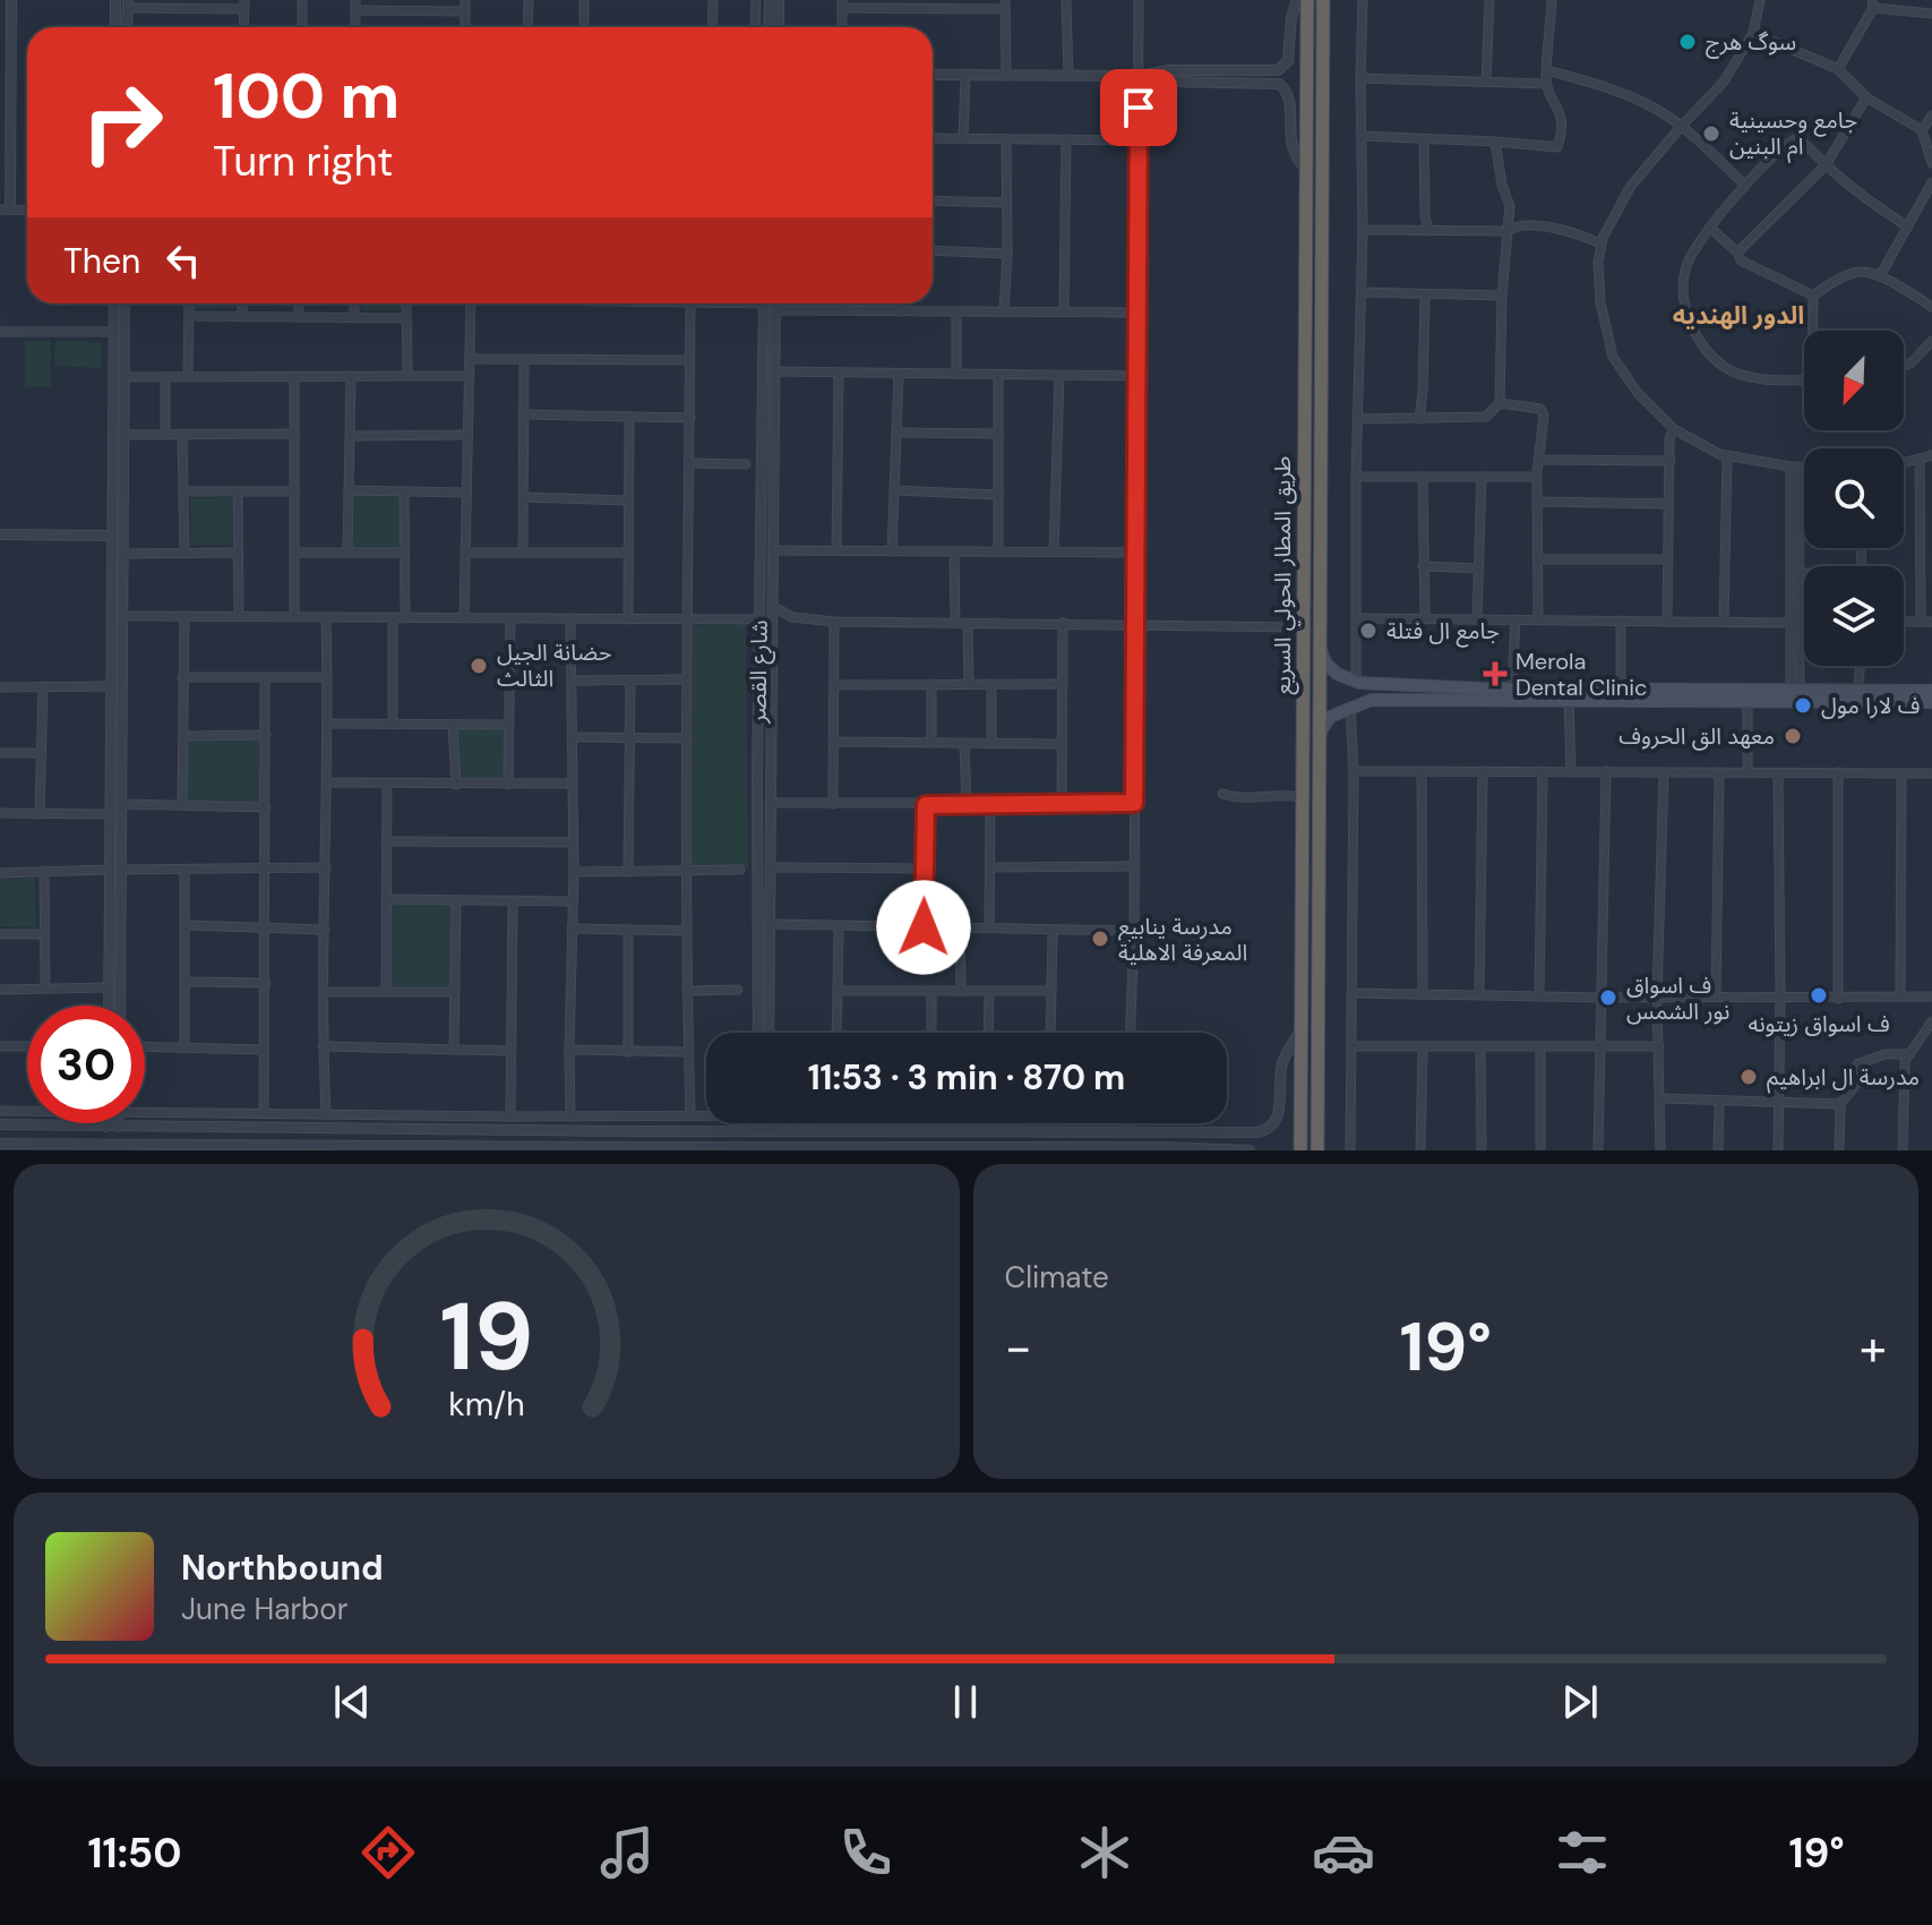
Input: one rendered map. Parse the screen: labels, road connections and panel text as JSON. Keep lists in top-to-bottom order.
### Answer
{
  "streets": {
    "highway": ["طريق المطار الحولي السريع"],
    "street": ["شارع القصر"]
  },
  "districts": ["الدور الهنديه"],
  "places": {
    "other": [
      "سوگ هرج",
      "جامع وحسينية ام البنين",
      "جامع ال فتلة",
      "حضانة الجيل الثالث",
      "ف لارا مول",
      "معهد الق الحروف",
      "مدرسة ينابيع المعرفة الاهلية",
      "ف اسواق زيتونه",
      "ف اسواق نور الشمس",
      "مدرسة ال ابراهيم"
    ],
    "health": ["Merola Dental Clinic"]
  },
  "north": "bottom left",
  "page": {
    "turn": ["100 m", "Turn right"],
    "then": "Then",
    "limit": "30",
    "trip": "11:53 · 3 min · 870 m",
    "tile": "Climate",
    "heat": ["−", "19°", "+"],
    "song": ["Northbound", "June Harbor"],
    "tabs": ["11:50", "19°"],
    "gauge": ["19", "km/h"]
  }
}
